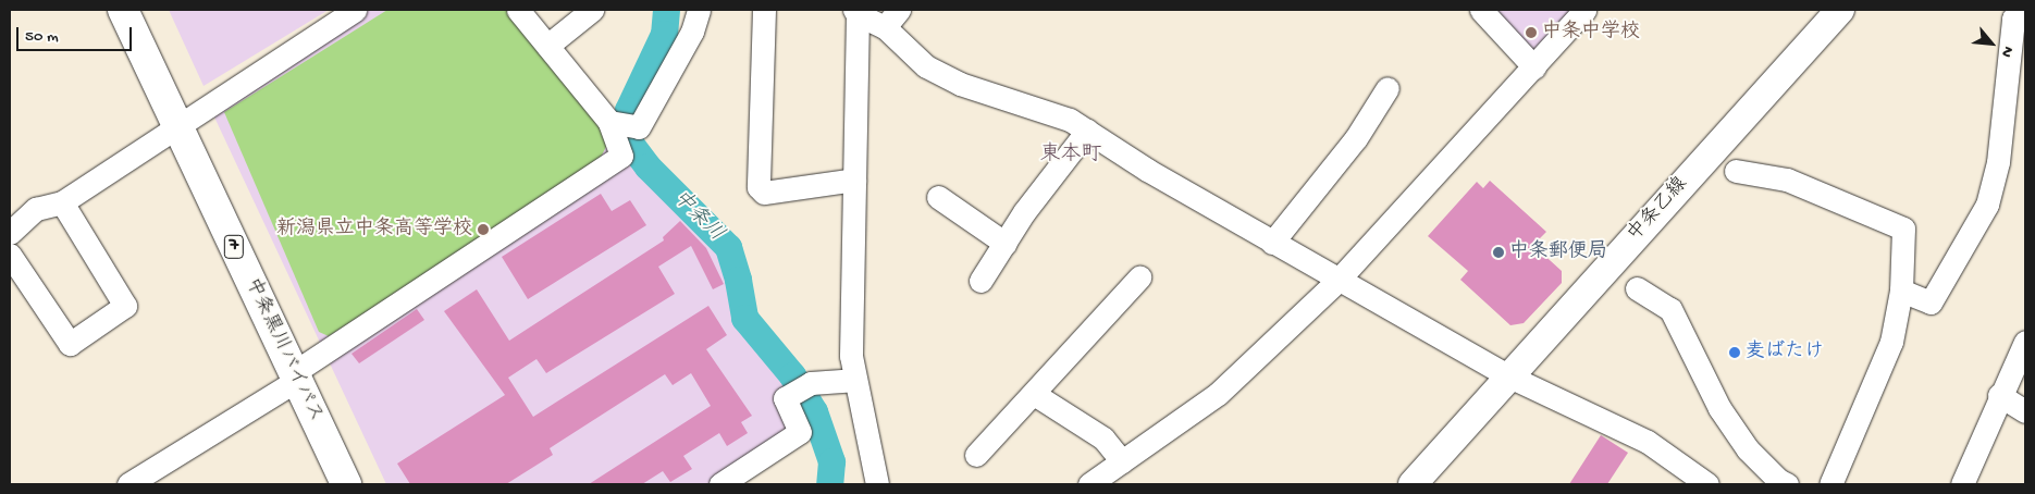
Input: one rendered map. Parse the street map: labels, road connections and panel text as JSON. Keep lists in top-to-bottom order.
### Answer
{
  "streets": {
    "highway": ["7", "中条黒川バイパス"],
    "main road": ["中条乙線"]
  },
  "districts": ["東本町"],
  "water": ["中条川"],
  "places": [
    "中条中学校",
    "新潟県立中条高等学校",
    "中条郵便局",
    "麦ばたけ"
  ],
  "scale_bar": "50 m",
  "north": "bottom right"
}
